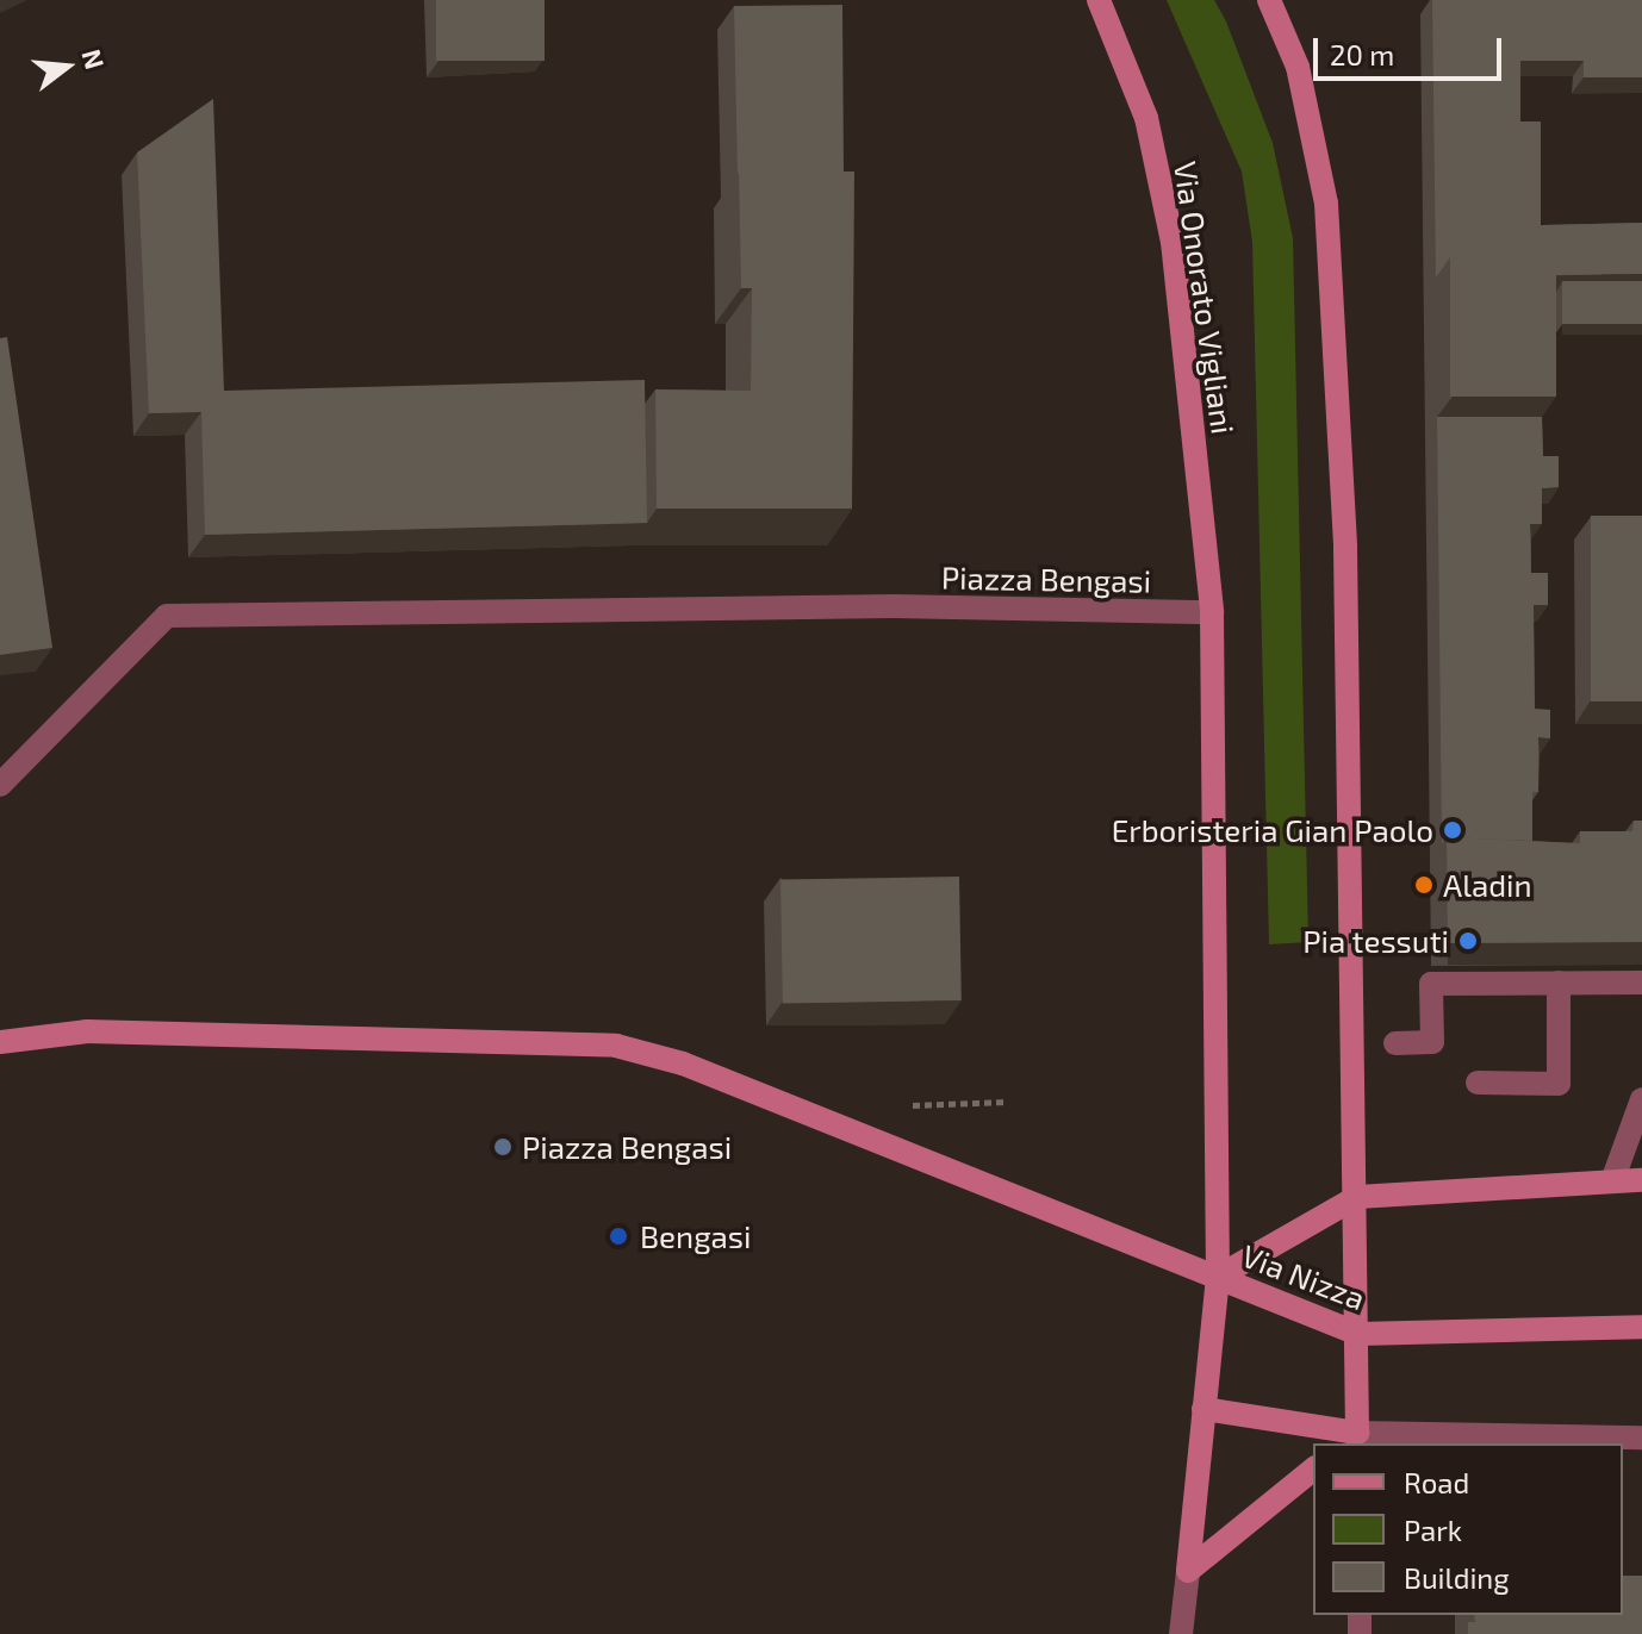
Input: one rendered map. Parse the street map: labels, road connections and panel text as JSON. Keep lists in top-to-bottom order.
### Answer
{
  "streets": {
    "main road": ["Via Onorato Vigliani", "Via Nizza"],
    "street": ["Piazza Bengasi"]
  },
  "crossings": [
    ["Via Onorato Vigliani", "Piazza Bengasi"]
  ],
  "places": [
    "Erboristeria Gian Paolo",
    "Aladin",
    "Pia tessuti",
    "Piazza Bengasi",
    "Bengasi"
  ],
  "legend": ["Road", "Park", "Building"],
  "scale_bar": "20 m",
  "north": "right"
}
